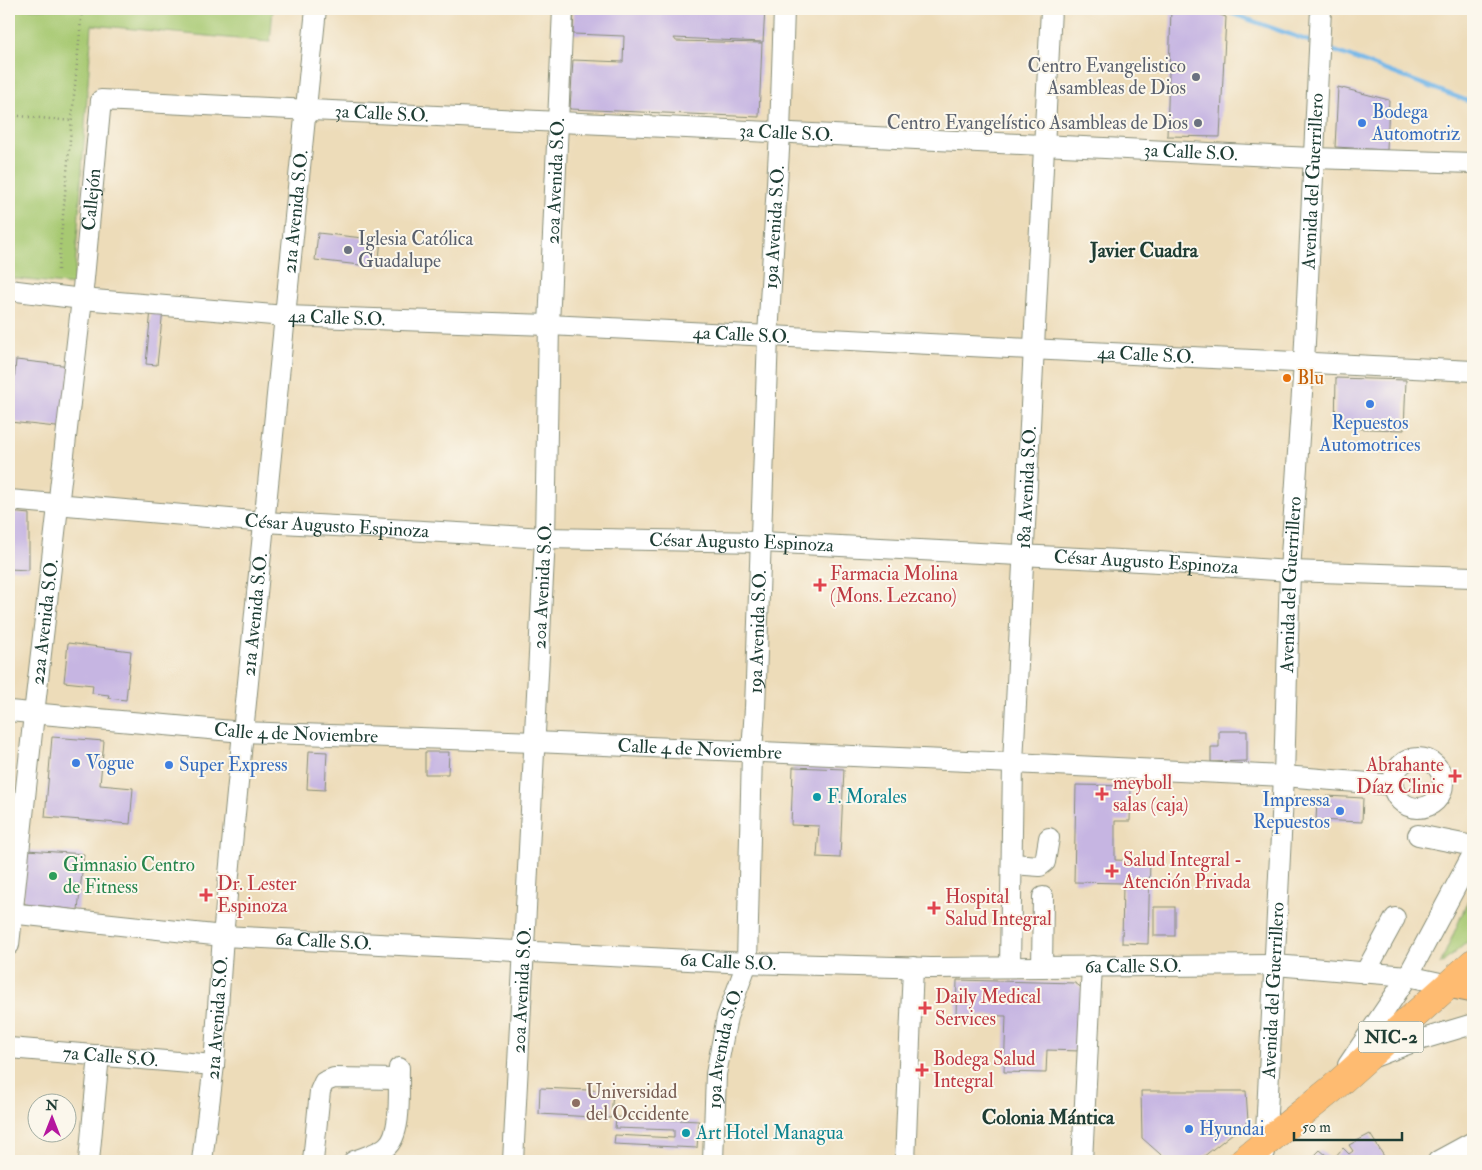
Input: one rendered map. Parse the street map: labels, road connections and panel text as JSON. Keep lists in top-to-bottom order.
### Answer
{
  "streets": {
    "highway": ["NIC-2"],
    "street": [
      "3a Calle S.O.",
      "20a Avenida S.O.",
      "Avenida del Guerrillero",
      "Callejón",
      "21a Avenida S.O.",
      "19a Avenida S.O.",
      "4a Calle S.O.",
      "18a Avenida S.O.",
      "César Augusto Espinoza",
      "22a Avenida S.O.",
      "Calle 4 de Noviembre",
      "6a Calle S.O.",
      "7a Calle S.O."
    ]
  },
  "crossings": [
    ["3a Calle S.O.", "20a Avenida S.O."],
    ["3a Calle S.O.", "Avenida del Guerrillero"],
    ["3a Calle S.O.", "Callejón"],
    ["3a Calle S.O.", "21a Avenida S.O."],
    ["3a Calle S.O.", "19a Avenida S.O."],
    ["3a Calle S.O.", "18a Avenida S.O."],
    ["20a Avenida S.O.", "4a Calle S.O."],
    ["20a Avenida S.O.", "César Augusto Espinoza"],
    ["20a Avenida S.O.", "Calle 4 de Noviembre"],
    ["20a Avenida S.O.", "6a Calle S.O."],
    ["Avenida del Guerrillero", "4a Calle S.O."],
    ["Avenida del Guerrillero", "César Augusto Espinoza"],
    ["Avenida del Guerrillero", "Calle 4 de Noviembre"],
    ["Avenida del Guerrillero", "6a Calle S.O."],
    ["Avenida del Guerrillero", "NIC-2"],
    ["Callejón", "4a Calle S.O."],
    ["Callejón", "22a Avenida S.O."],
    ["21a Avenida S.O.", "4a Calle S.O."],
    ["21a Avenida S.O.", "César Augusto Espinoza"],
    ["21a Avenida S.O.", "Calle 4 de Noviembre"],
    ["21a Avenida S.O.", "6a Calle S.O."],
    ["21a Avenida S.O.", "7a Calle S.O."],
    ["19a Avenida S.O.", "4a Calle S.O."],
    ["19a Avenida S.O.", "César Augusto Espinoza"],
    ["19a Avenida S.O.", "Calle 4 de Noviembre"],
    ["19a Avenida S.O.", "6a Calle S.O."],
    ["4a Calle S.O.", "18a Avenida S.O."],
    ["4a Calle S.O.", "22a Avenida S.O."],
    ["18a Avenida S.O.", "César Augusto Espinoza"],
    ["18a Avenida S.O.", "Calle 4 de Noviembre"],
    ["18a Avenida S.O.", "6a Calle S.O."],
    ["César Augusto Espinoza", "22a Avenida S.O."],
    ["22a Avenida S.O.", "Calle 4 de Noviembre"],
    ["22a Avenida S.O.", "6a Calle S.O."],
    ["6a Calle S.O.", "NIC-2"]
  ],
  "districts": ["Javier Cuadra", "Colonia Mántica"],
  "places": {
    "other": [
      "Centro Evangelistico Asambleas de Dios",
      "Centro Evangelístico Asambleas de Dios",
      "Bodega Automotriz",
      "Iglesia Católica Guadalupe",
      "Blu",
      "Repuestos Automotrices",
      "Vogue",
      "Super Express",
      "F. Morales",
      "Impressa Repuestos",
      "Gimnasio Centro de Fitness",
      "Universidad del Occidente",
      "Hyundai",
      "Art Hotel Managua"
    ],
    "health": [
      "Farmacia Molina (Mons. Lezcano)",
      "Abrahante Díaz Clinic",
      "meyboll salas (caja)",
      "Salud Integral - Atención Privada",
      "Dr. Lester Espinoza",
      "Hospital Salud Integral",
      "Daily Medical Services",
      "Bodega Salud Integral"
    ]
  },
  "scale_bar": "50 m",
  "north": "top"
}
